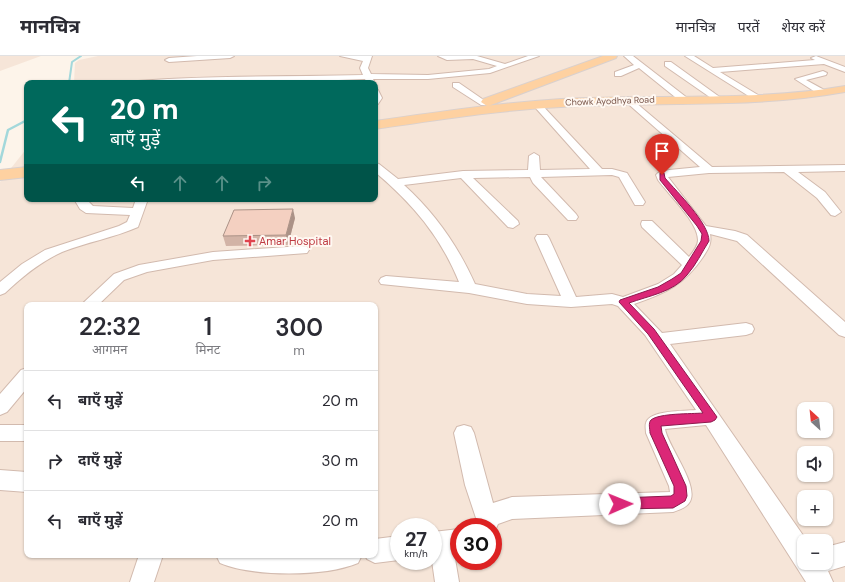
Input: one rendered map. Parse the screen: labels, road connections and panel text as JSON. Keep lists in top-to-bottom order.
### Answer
{
  "streets": {
    "main road": ["Chowk Ayodhya Road"]
  },
  "places": {
    "health": ["Amar Hospital"]
  },
  "north": "top left",
  "page": {
    "header": "मानचित्र",
    "nav": ["मानचित्र", "परतें", "शेयर करें"],
    "turn": ["20 m", "बाएँ मुड़ें"],
    "eta": [
      "22:32",
      "आगमन",
      "1",
      "मिनट",
      "300",
      "m"
    ],
    "list": [
      {
        "name": "बाएँ मुड़ें",
        "value": "20 m"
      },
      {
        "name": "दाएँ मुड़ें",
        "value": "30 m"
      },
      {
        "name": "बाएँ मुड़ें",
        "value": "20 m"
      }
    ],
    "map_buttons": ["+", "−"],
    "speed": "27 km/h",
    "limit": "30"
  }
}
